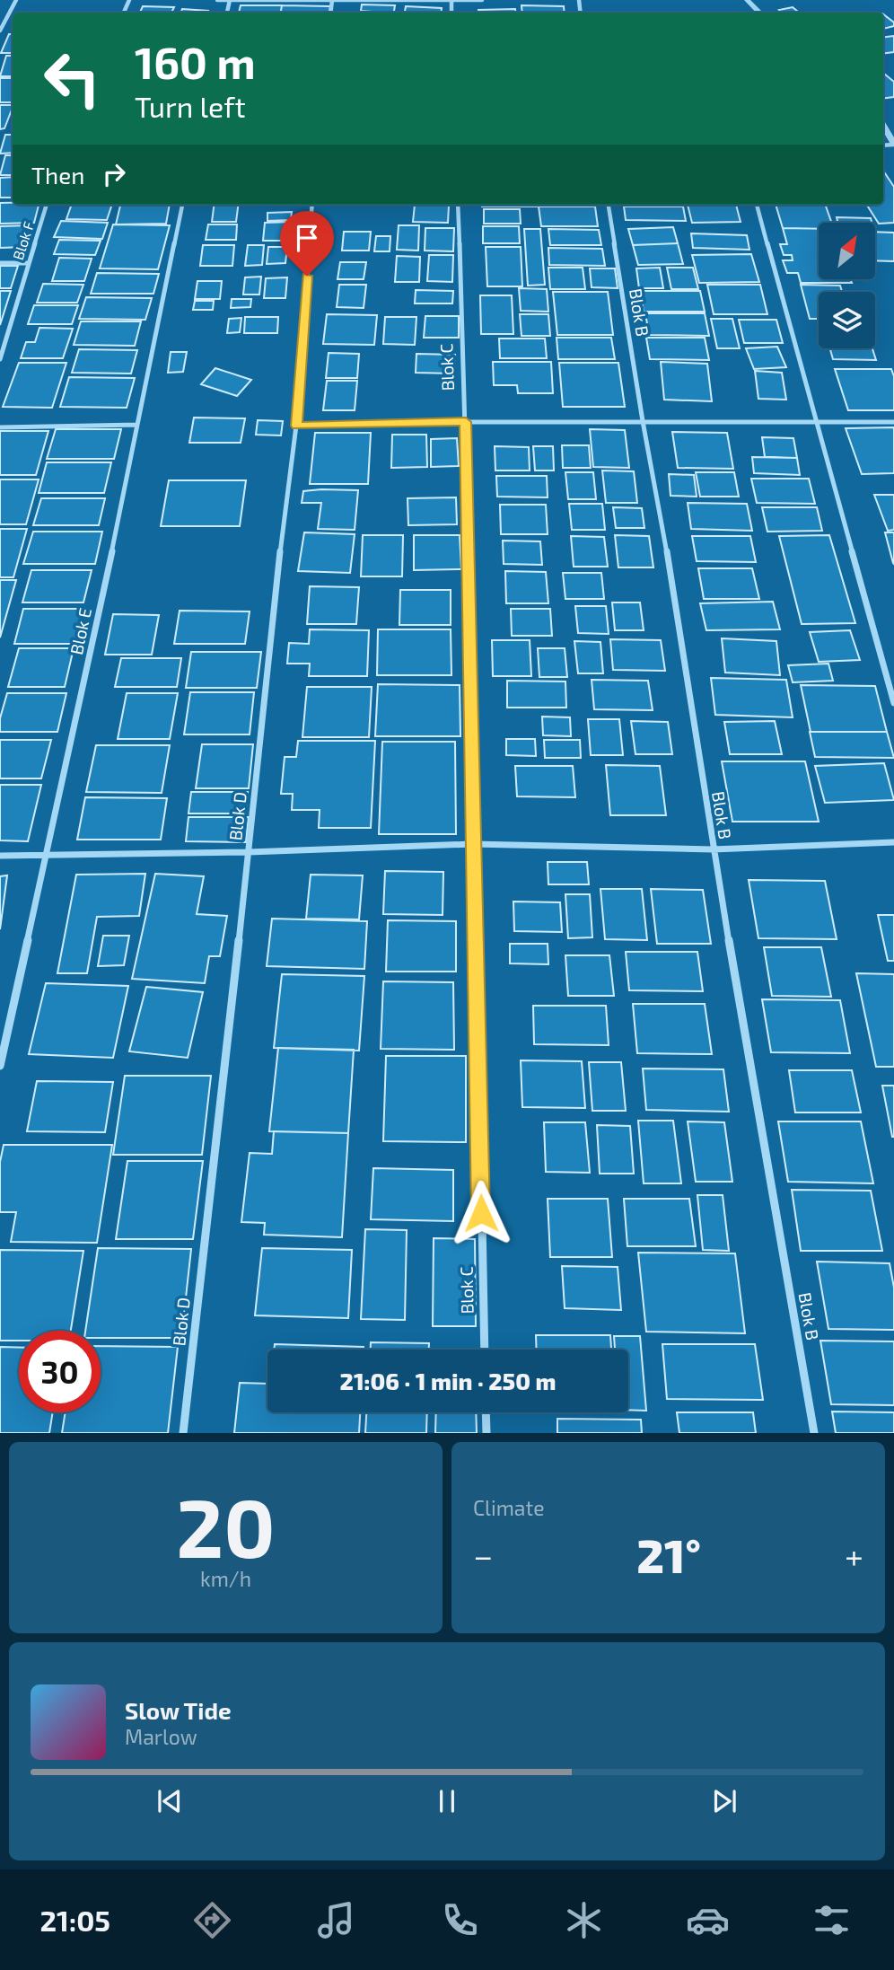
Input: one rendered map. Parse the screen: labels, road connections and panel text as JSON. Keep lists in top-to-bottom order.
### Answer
{
  "streets": {
    "street": [
      "Blok F",
      "Blok B",
      "Blok C",
      "Blok E",
      "Blok D"
    ]
  },
  "north": "top right",
  "page": {
    "turn": ["160 m", "Turn left"],
    "then": "Then",
    "limit": "30",
    "trip": "21:06 · 1 min · 250 m",
    "tile": [
      ["20", "km/h"],
      "Climate"
    ],
    "heat": ["−", "21°", "+"],
    "song": ["Slow Tide", "Marlow"],
    "tabs": "21:05"
  }
}
